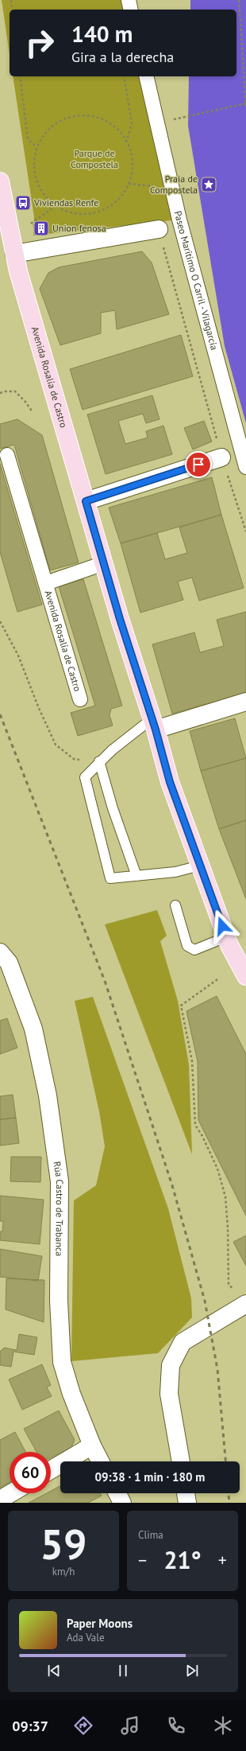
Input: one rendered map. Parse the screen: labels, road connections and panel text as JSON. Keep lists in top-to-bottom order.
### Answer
{
  "streets": {
    "main road": ["Avenida Rosalía de Castro"],
    "street": ["Paseo Marítimo O Carril - Vilagarcía", "Rúa Castro de Trabanca"]
  },
  "parks": ["Parque de Compostela"],
  "places": {
    "place": ["Praia de Compostela"],
    "bus stop": ["Viviendas Renfe"],
    "building": ["Union fenosa"]
  },
  "page": {
    "turn": ["140 m", "Gira a la derecha"],
    "limit": "60",
    "trip": "09:38 · 1 min · 180 m",
    "tile": [
      ["59", "km/h"],
      "Clima"
    ],
    "heat": ["−", "21°", "+"],
    "song": ["Paper Moons", "Ada Vale"],
    "tabs": "09:37"
  }
}
